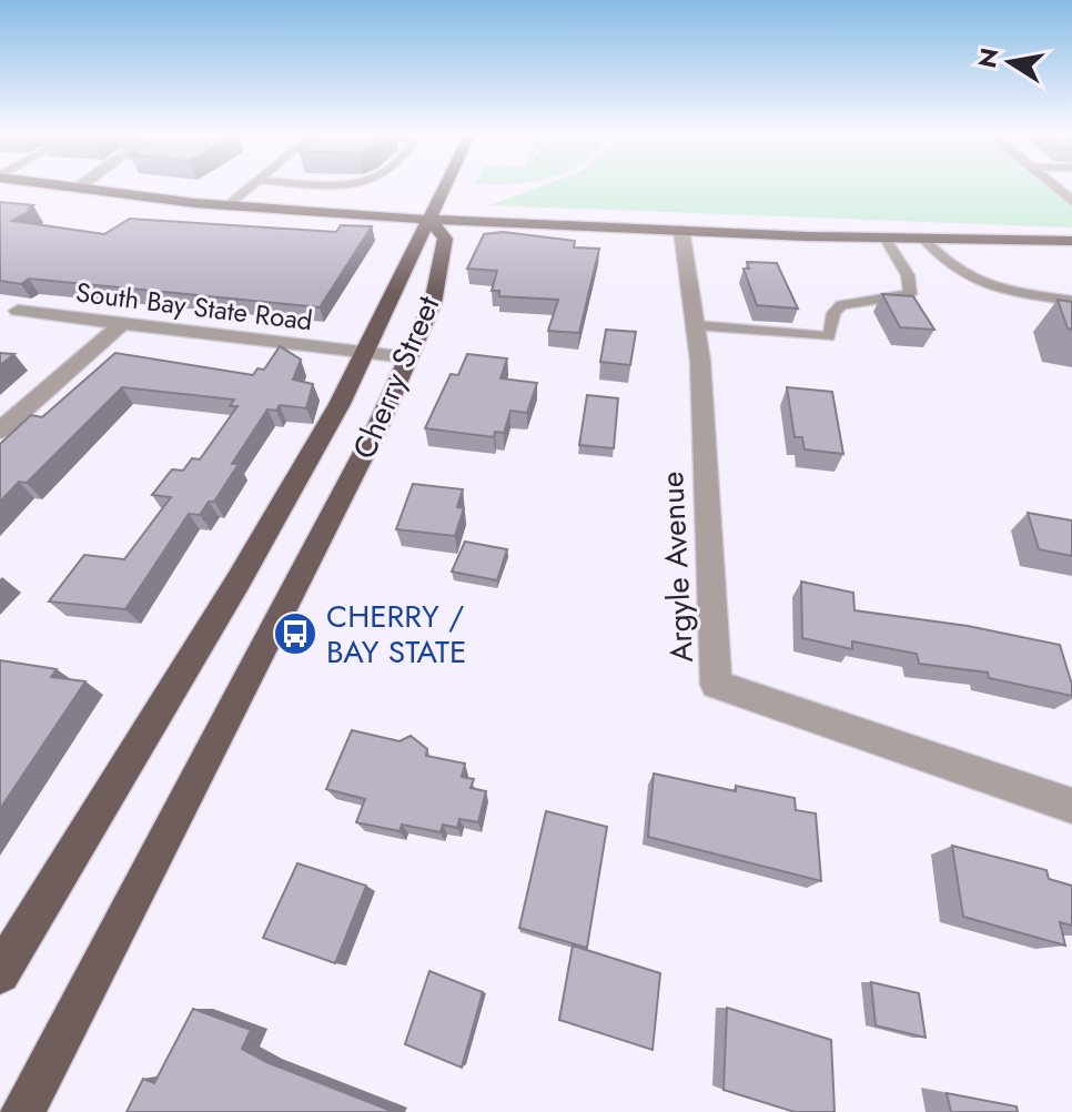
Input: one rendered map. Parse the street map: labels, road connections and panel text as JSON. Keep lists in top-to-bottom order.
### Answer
{
  "streets": {
    "main road": ["Cherry Street"],
    "street": ["South Bay State Road", "Argyle Avenue"]
  },
  "crossings": [
    ["South Bay State Road", "Cherry Street"]
  ],
  "places": {
    "bus stop": ["CHERRY / BAY STATE"]
  },
  "north": "left"
}
